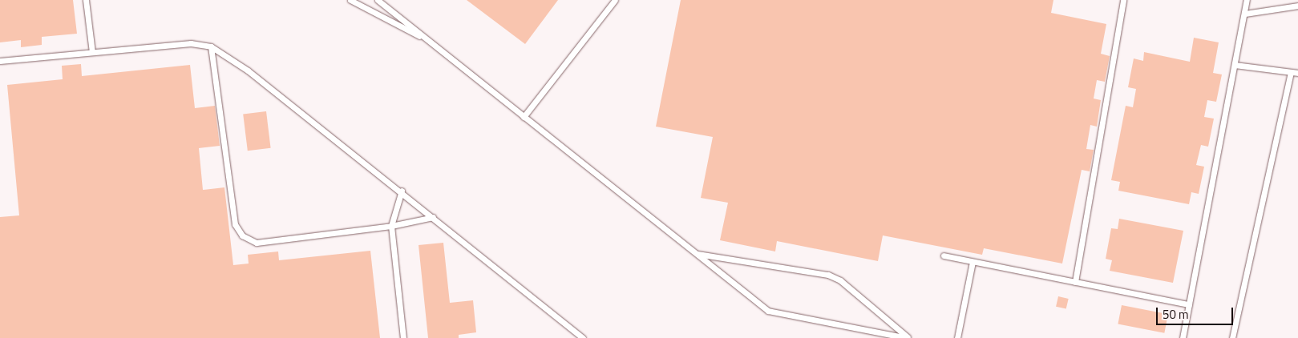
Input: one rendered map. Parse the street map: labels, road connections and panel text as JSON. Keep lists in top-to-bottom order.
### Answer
{
  "scale_bar": "50 m"
}
